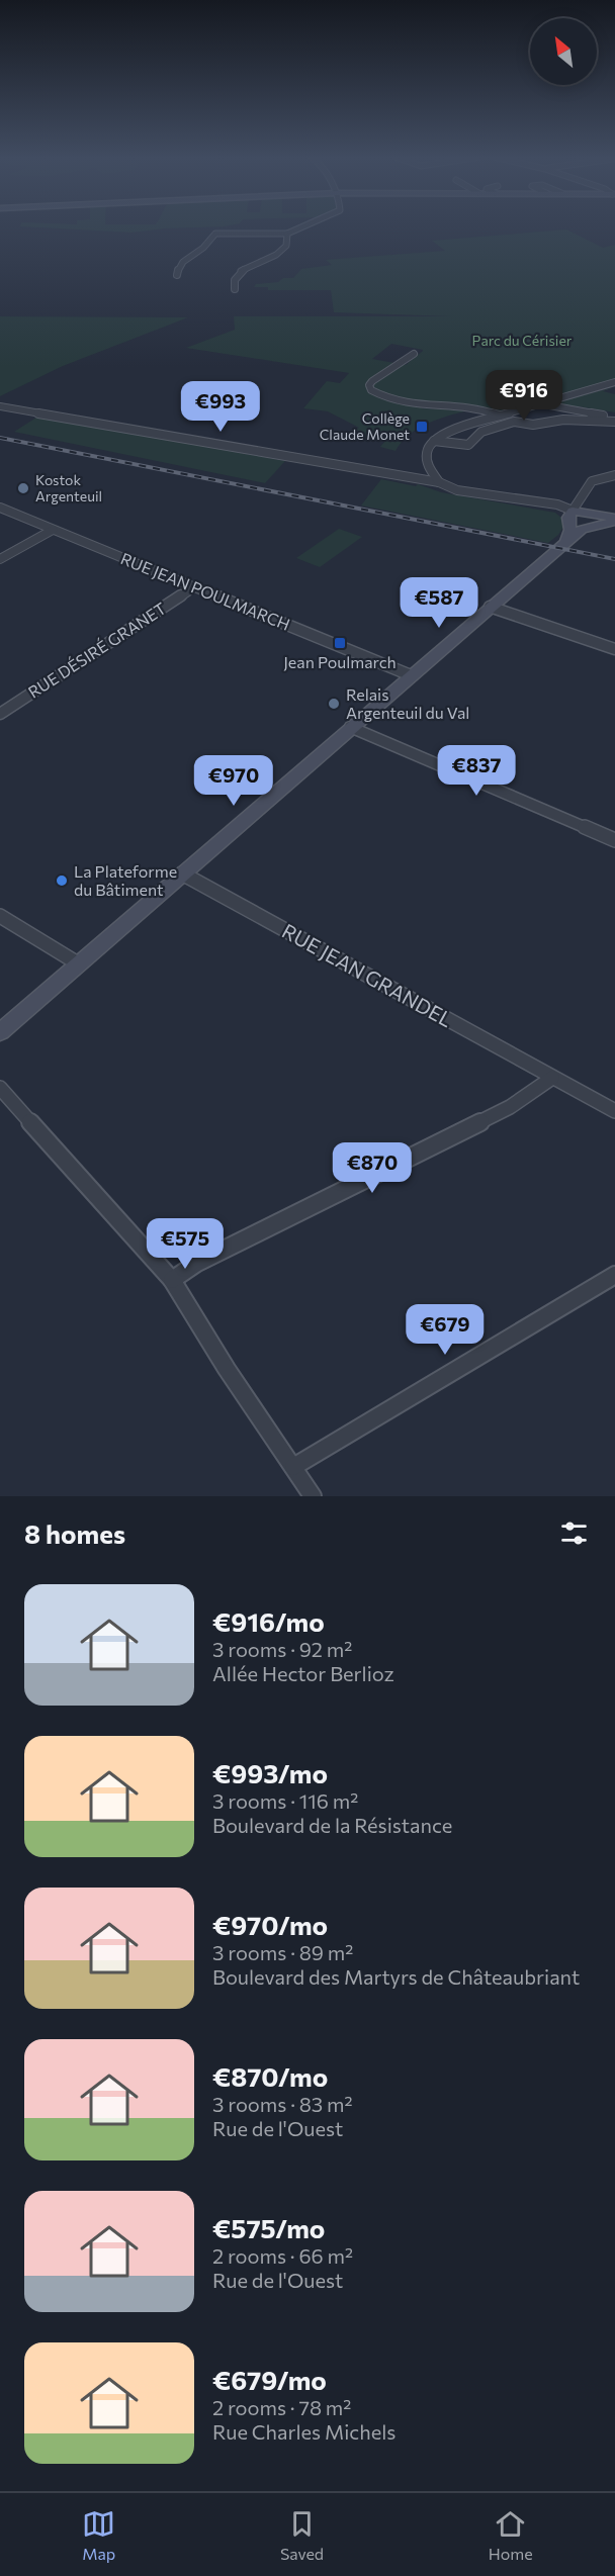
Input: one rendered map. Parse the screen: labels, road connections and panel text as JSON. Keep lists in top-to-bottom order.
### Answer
{
  "streets": {
    "street": ["RUE JEAN POULMARCH", "RUE DÉSIRÉ GRANET", "RUE JEAN GRANDEL"]
  },
  "crossings": [
    ["RUE JEAN POULMARCH", "RUE DÉSIRÉ GRANET"]
  ],
  "parks": ["Parc du Cérisier"],
  "places": {
    "transit": ["Collège Claude Monet", "Jean Poulmarch"],
    "other": ["Kostok Argenteuil", "Relais Argenteuil du Val", "La Plateforme du Bâtiment"]
  },
  "north": "top left",
  "page": {
    "price": [
      "€916",
      "€993",
      "€587",
      "€837",
      "€970",
      "€870",
      "€575",
      "€679"
    ],
    "heading": "8 homes",
    "list": [
      {
        "name": "€916/mo",
        "note": "3 rooms · 92 m² · Allée Hector Berlioz"
      },
      {
        "name": "€993/mo",
        "note": "3 rooms · 116 m² · Boulevard de la Résistance"
      },
      {
        "name": "€970/mo",
        "note": "3 rooms · 89 m² · Boulevard des Martyrs de Châteaubriant"
      },
      {
        "name": "€870/mo",
        "note": "3 rooms · 83 m² · Rue de l'Ouest"
      },
      {
        "name": "€575/mo",
        "note": "2 rooms · 66 m² · Rue de l'Ouest"
      },
      {
        "name": "€679/mo",
        "note": "2 rooms · 78 m² · Rue Charles Michels"
      }
    ],
    "tabs": ["Map", "Saved", "Home"]
  }
}
